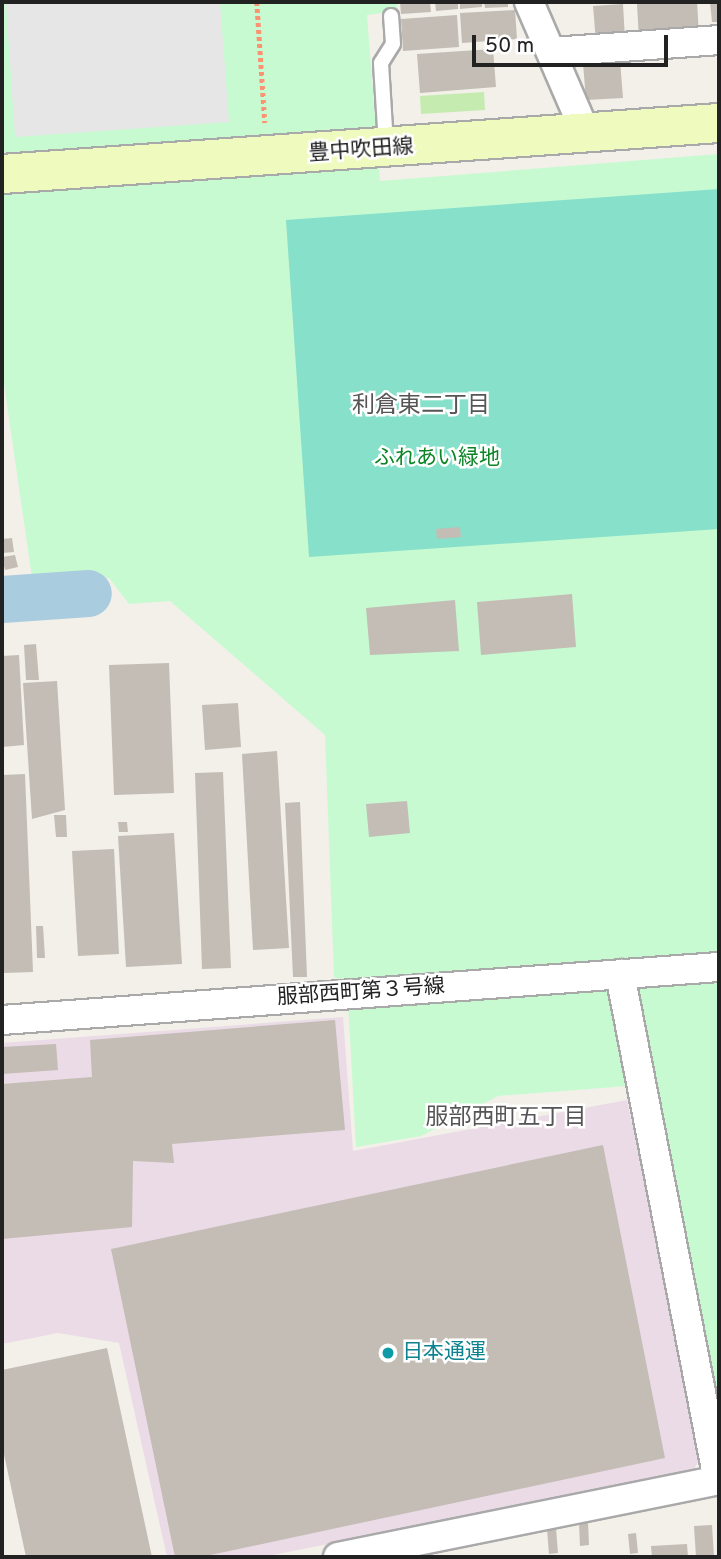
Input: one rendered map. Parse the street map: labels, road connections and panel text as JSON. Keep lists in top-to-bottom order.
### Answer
{
  "streets": {
    "main road": ["豊中吹田線"],
    "street": ["服部西町第３号線"]
  },
  "districts": ["利倉東二丁目", "服部西町五丁目"],
  "parks": ["ふれあい緑地"],
  "places": ["日本通運"],
  "scale_bar": "50 m"
}
